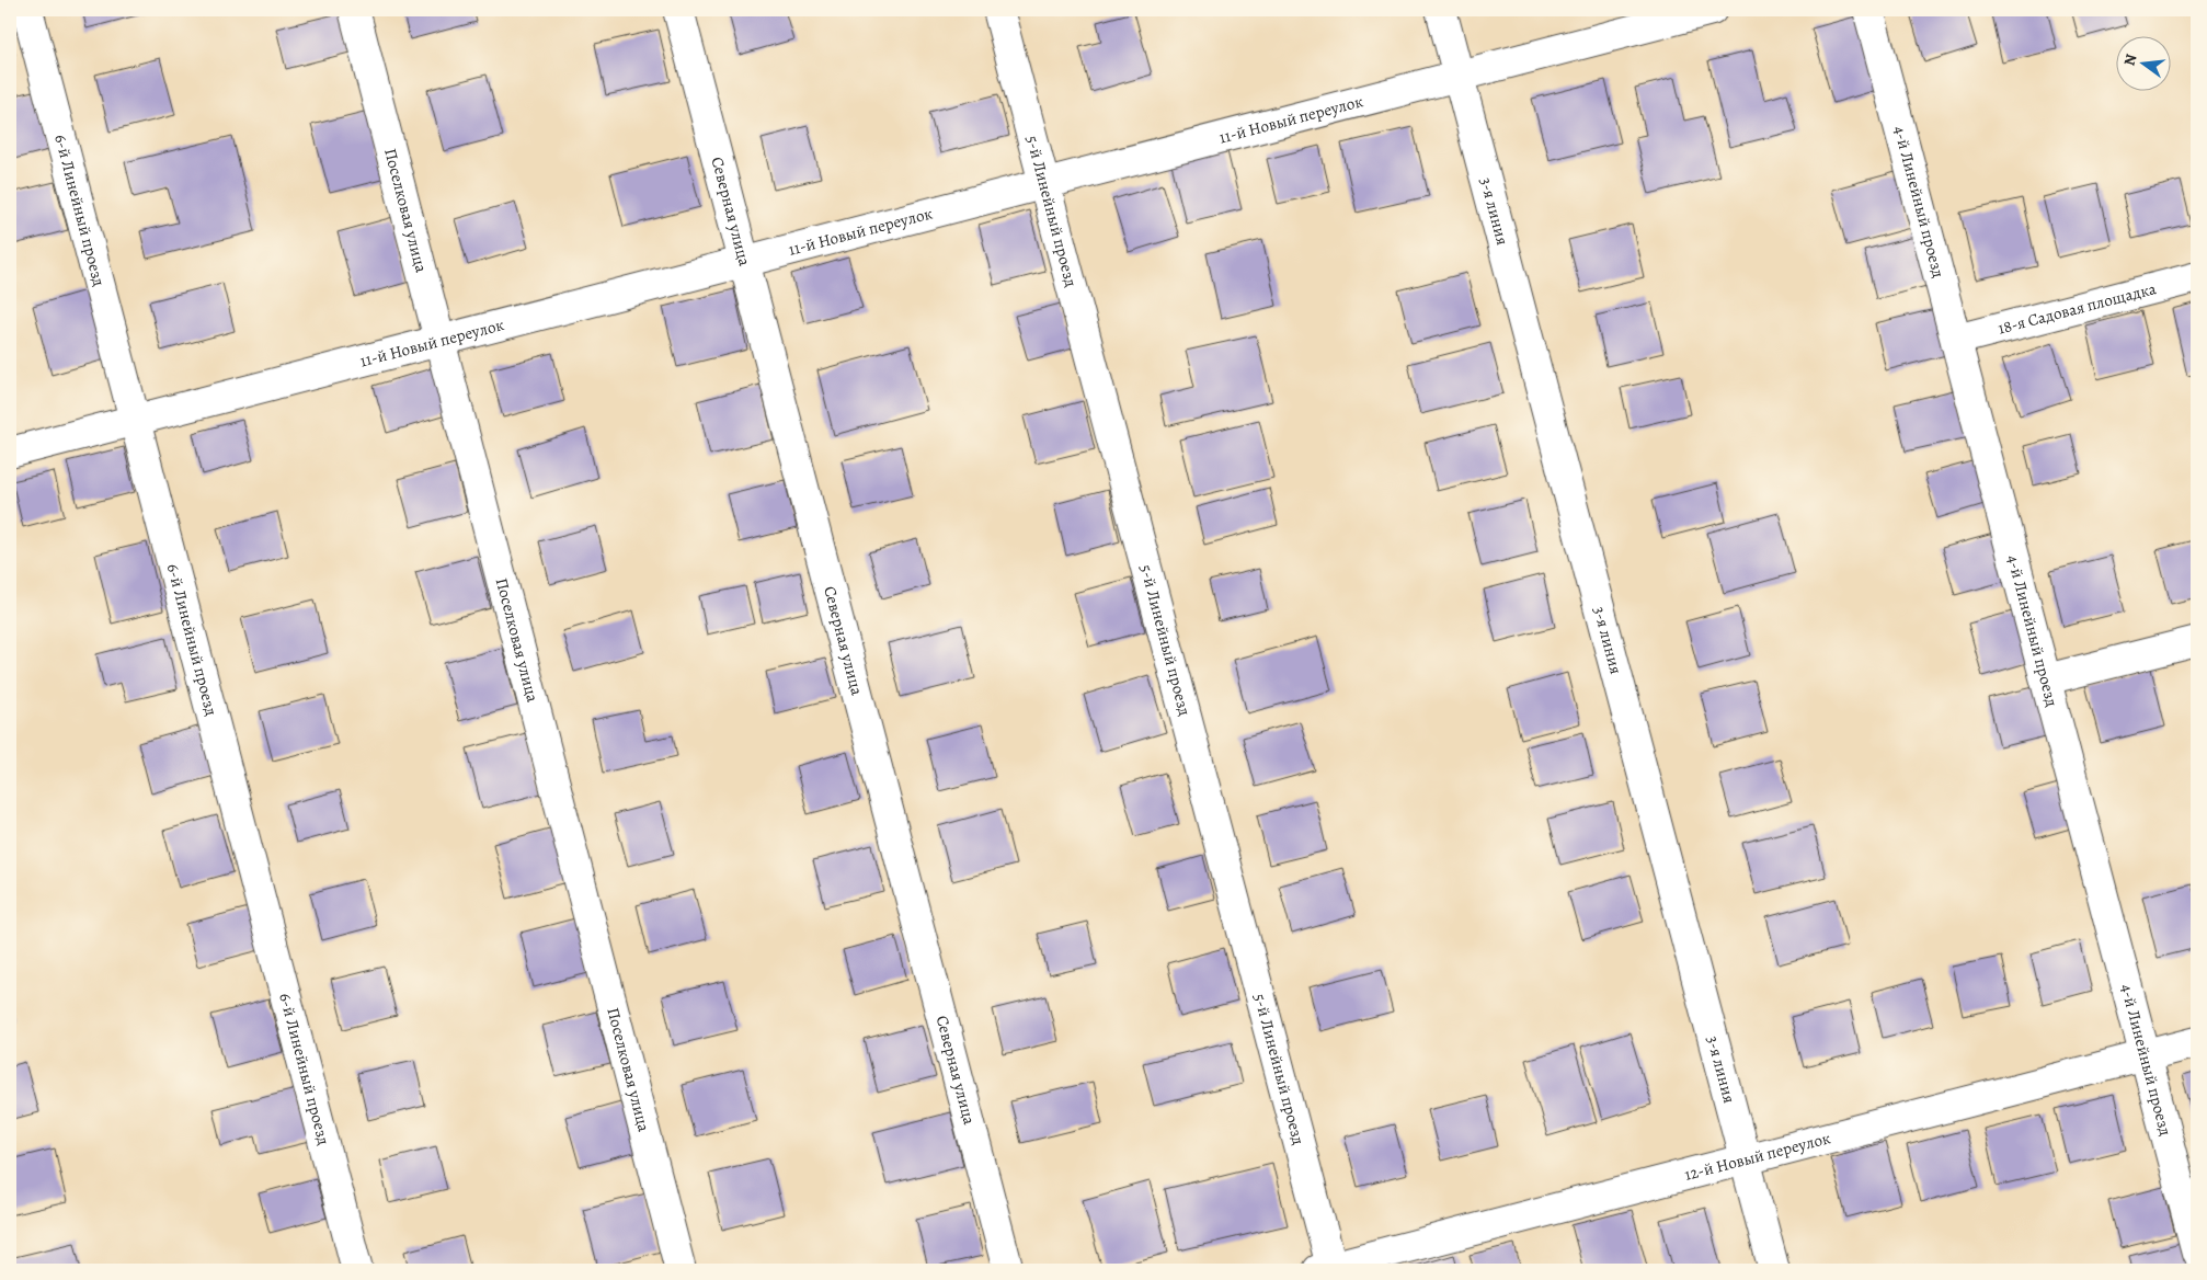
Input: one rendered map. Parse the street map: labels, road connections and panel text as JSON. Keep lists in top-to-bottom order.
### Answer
{
  "streets": {
    "street": [
      "11-й Новый переулок",
      "4-й Линейный проезд",
      "6-й Линейный проезд",
      "Поселковая улица",
      "Северная улица",
      "3-я линия",
      "5-й Линейный проезд",
      "18-я Садовая площадка",
      "12-й Новый переулок"
    ]
  },
  "crossings": [
    ["11-й Новый переулок", "6-й Линейный проезд"],
    ["11-й Новый переулок", "Поселковая улица"],
    ["11-й Новый переулок", "Северная улица"],
    ["11-й Новый переулок", "3-я линия"],
    ["11-й Новый переулок", "5-й Линейный проезд"],
    ["4-й Линейный проезд", "18-я Садовая площадка"],
    ["4-й Линейный проезд", "12-й Новый переулок"],
    ["3-я линия", "12-й Новый переулок"],
    ["5-й Линейный проезд", "12-й Новый переулок"]
  ],
  "north": "left"
}
